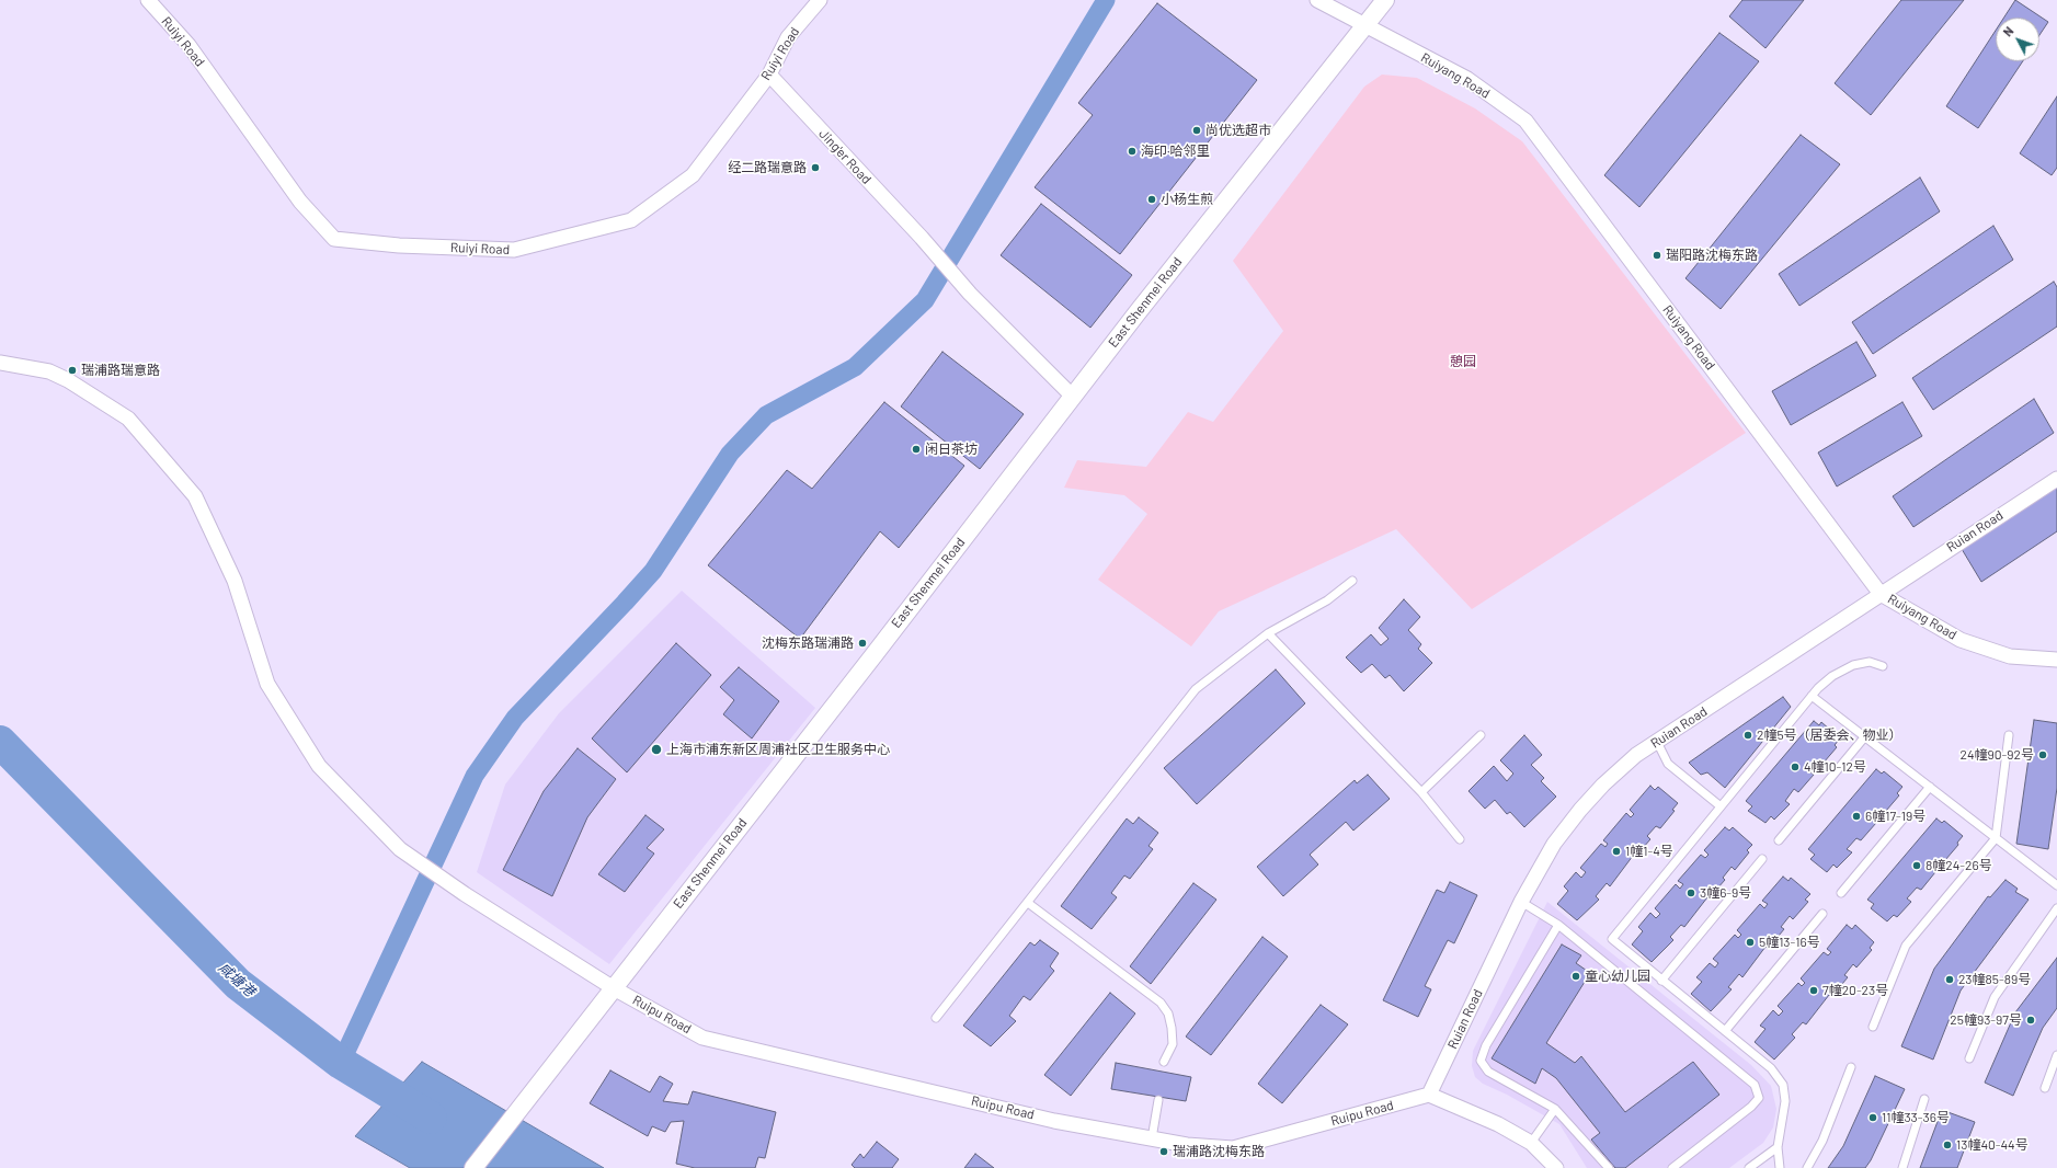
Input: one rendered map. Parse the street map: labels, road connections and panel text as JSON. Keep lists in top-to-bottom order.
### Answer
{
  "streets": {
    "street": [
      "Ruiyi Road",
      "Ruiyang Road",
      "Jing'er Road",
      "East Shenmei Road",
      "Ruian Road",
      "Ruipu Road"
    ]
  },
  "crossings": [
    ["Ruiyi Road", "Jing'er Road"],
    ["Ruiyang Road", "East Shenmei Road"],
    ["Ruiyang Road", "Ruian Road"],
    ["Jing'er Road", "East Shenmei Road"],
    ["East Shenmei Road", "Ruipu Road"],
    ["Ruian Road", "Ruipu Road"]
  ],
  "water": ["咸塘港"],
  "parks": ["憩园"],
  "places": [
    "尚优选超市",
    "海印·哈邻里",
    "经二路瑞意路",
    "小杨生煎",
    "瑞阳路沈梅东路",
    "瑞浦路瑞意路",
    "闲日茶坊",
    "沈梅东路瑞浦路",
    "2幢5号（居委会、物业）",
    "上海市浦东新区周浦社区卫生服务中心",
    "24幢90-92号",
    "4幢10-12号",
    "6幢17-19号",
    "1幢1-4号",
    "8幢24-26号",
    "3幢6-9号",
    "5幢13-16号",
    "童心幼儿园",
    "23幢85-89号",
    "7幢20-23号",
    "25幢93-97号",
    "11幢33-36号",
    "13幢40-44号",
    "瑞浦路沈梅东路"
  ],
  "north": "top left"
}
